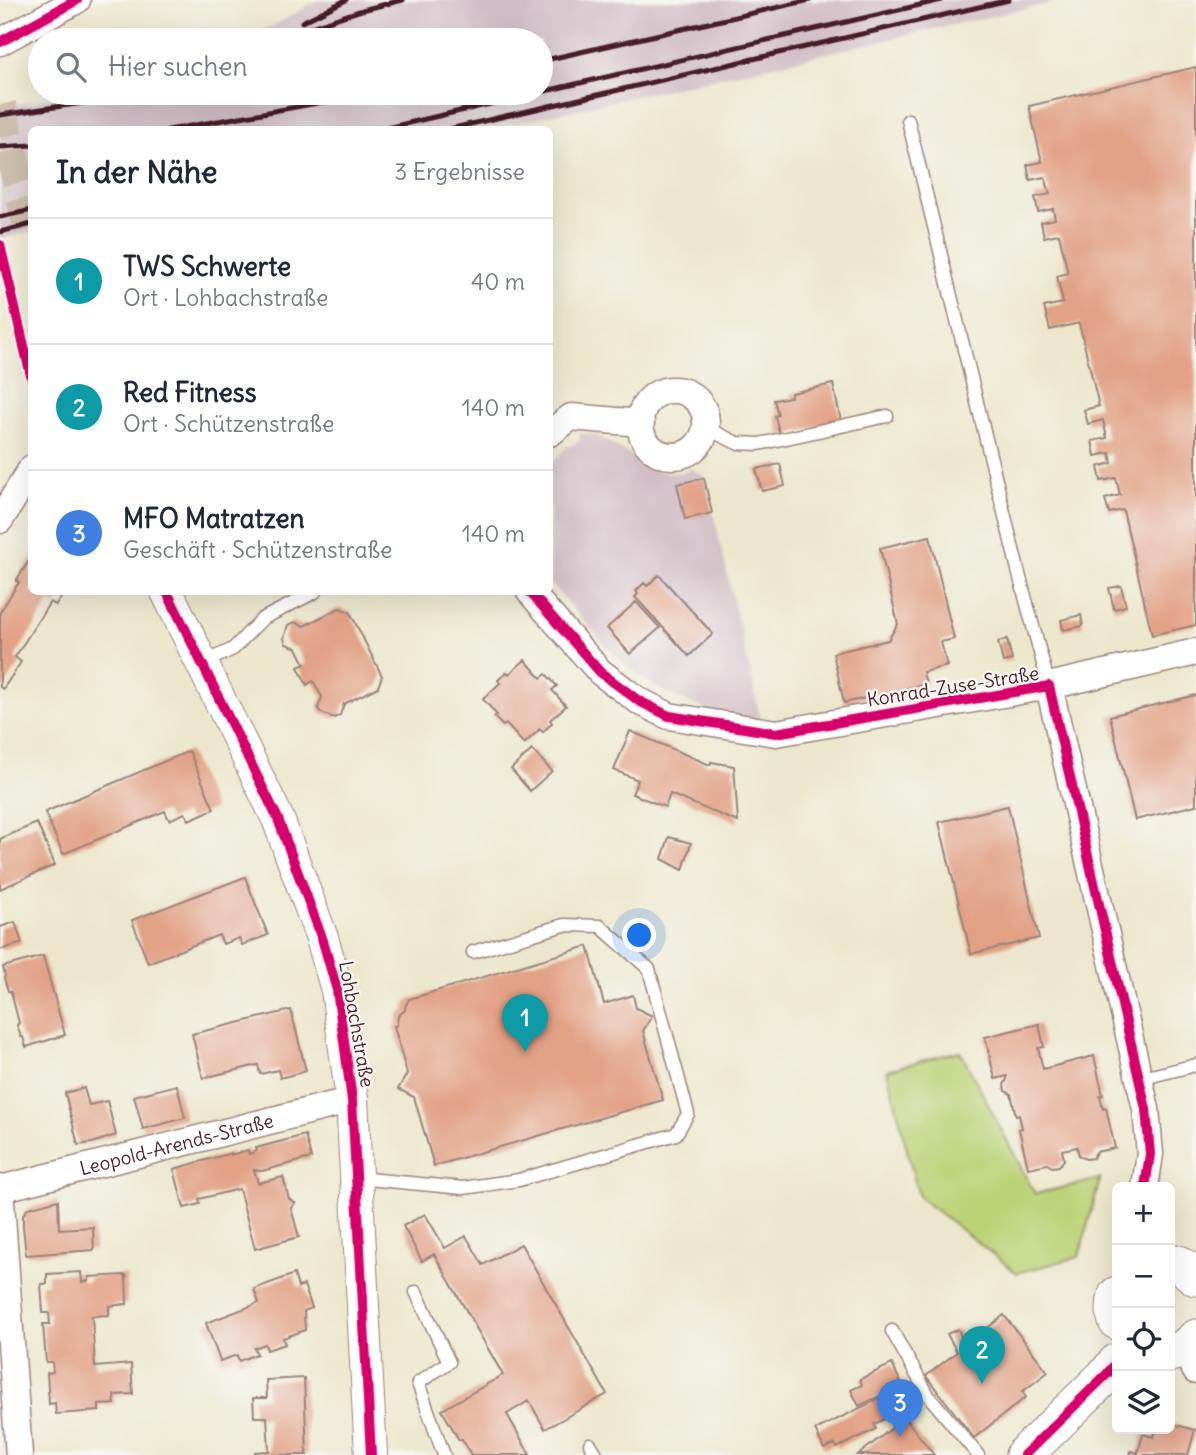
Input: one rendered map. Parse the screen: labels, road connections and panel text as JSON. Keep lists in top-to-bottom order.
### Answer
{
  "streets": {
    "street": ["Konrad-Zuse-Straße", "Lohbachstraße", "Leopold-Arends-Straße"]
  },
  "crossings": [
    ["Lohbachstraße", "Leopold-Arends-Straße"]
  ],
  "page": {
    "search": "Hier suchen",
    "heading": ["In der Nähe", "3 Ergebnisse"],
    "list": [
      {
        "mark": "1",
        "name": "TWS Schwerte",
        "note": "Ort · Lohbachstraße",
        "value": "40 m"
      },
      {
        "mark": "2",
        "name": "Red Fitness",
        "note": "Ort · Schützenstraße",
        "value": "140 m"
      },
      {
        "mark": "3",
        "name": "MFO Matratzen",
        "note": "Geschäft · Schützenstraße",
        "value": "140 m"
      }
    ],
    "pins": ["1", "2", "3"],
    "map_buttons": ["+", "−"]
  }
}
